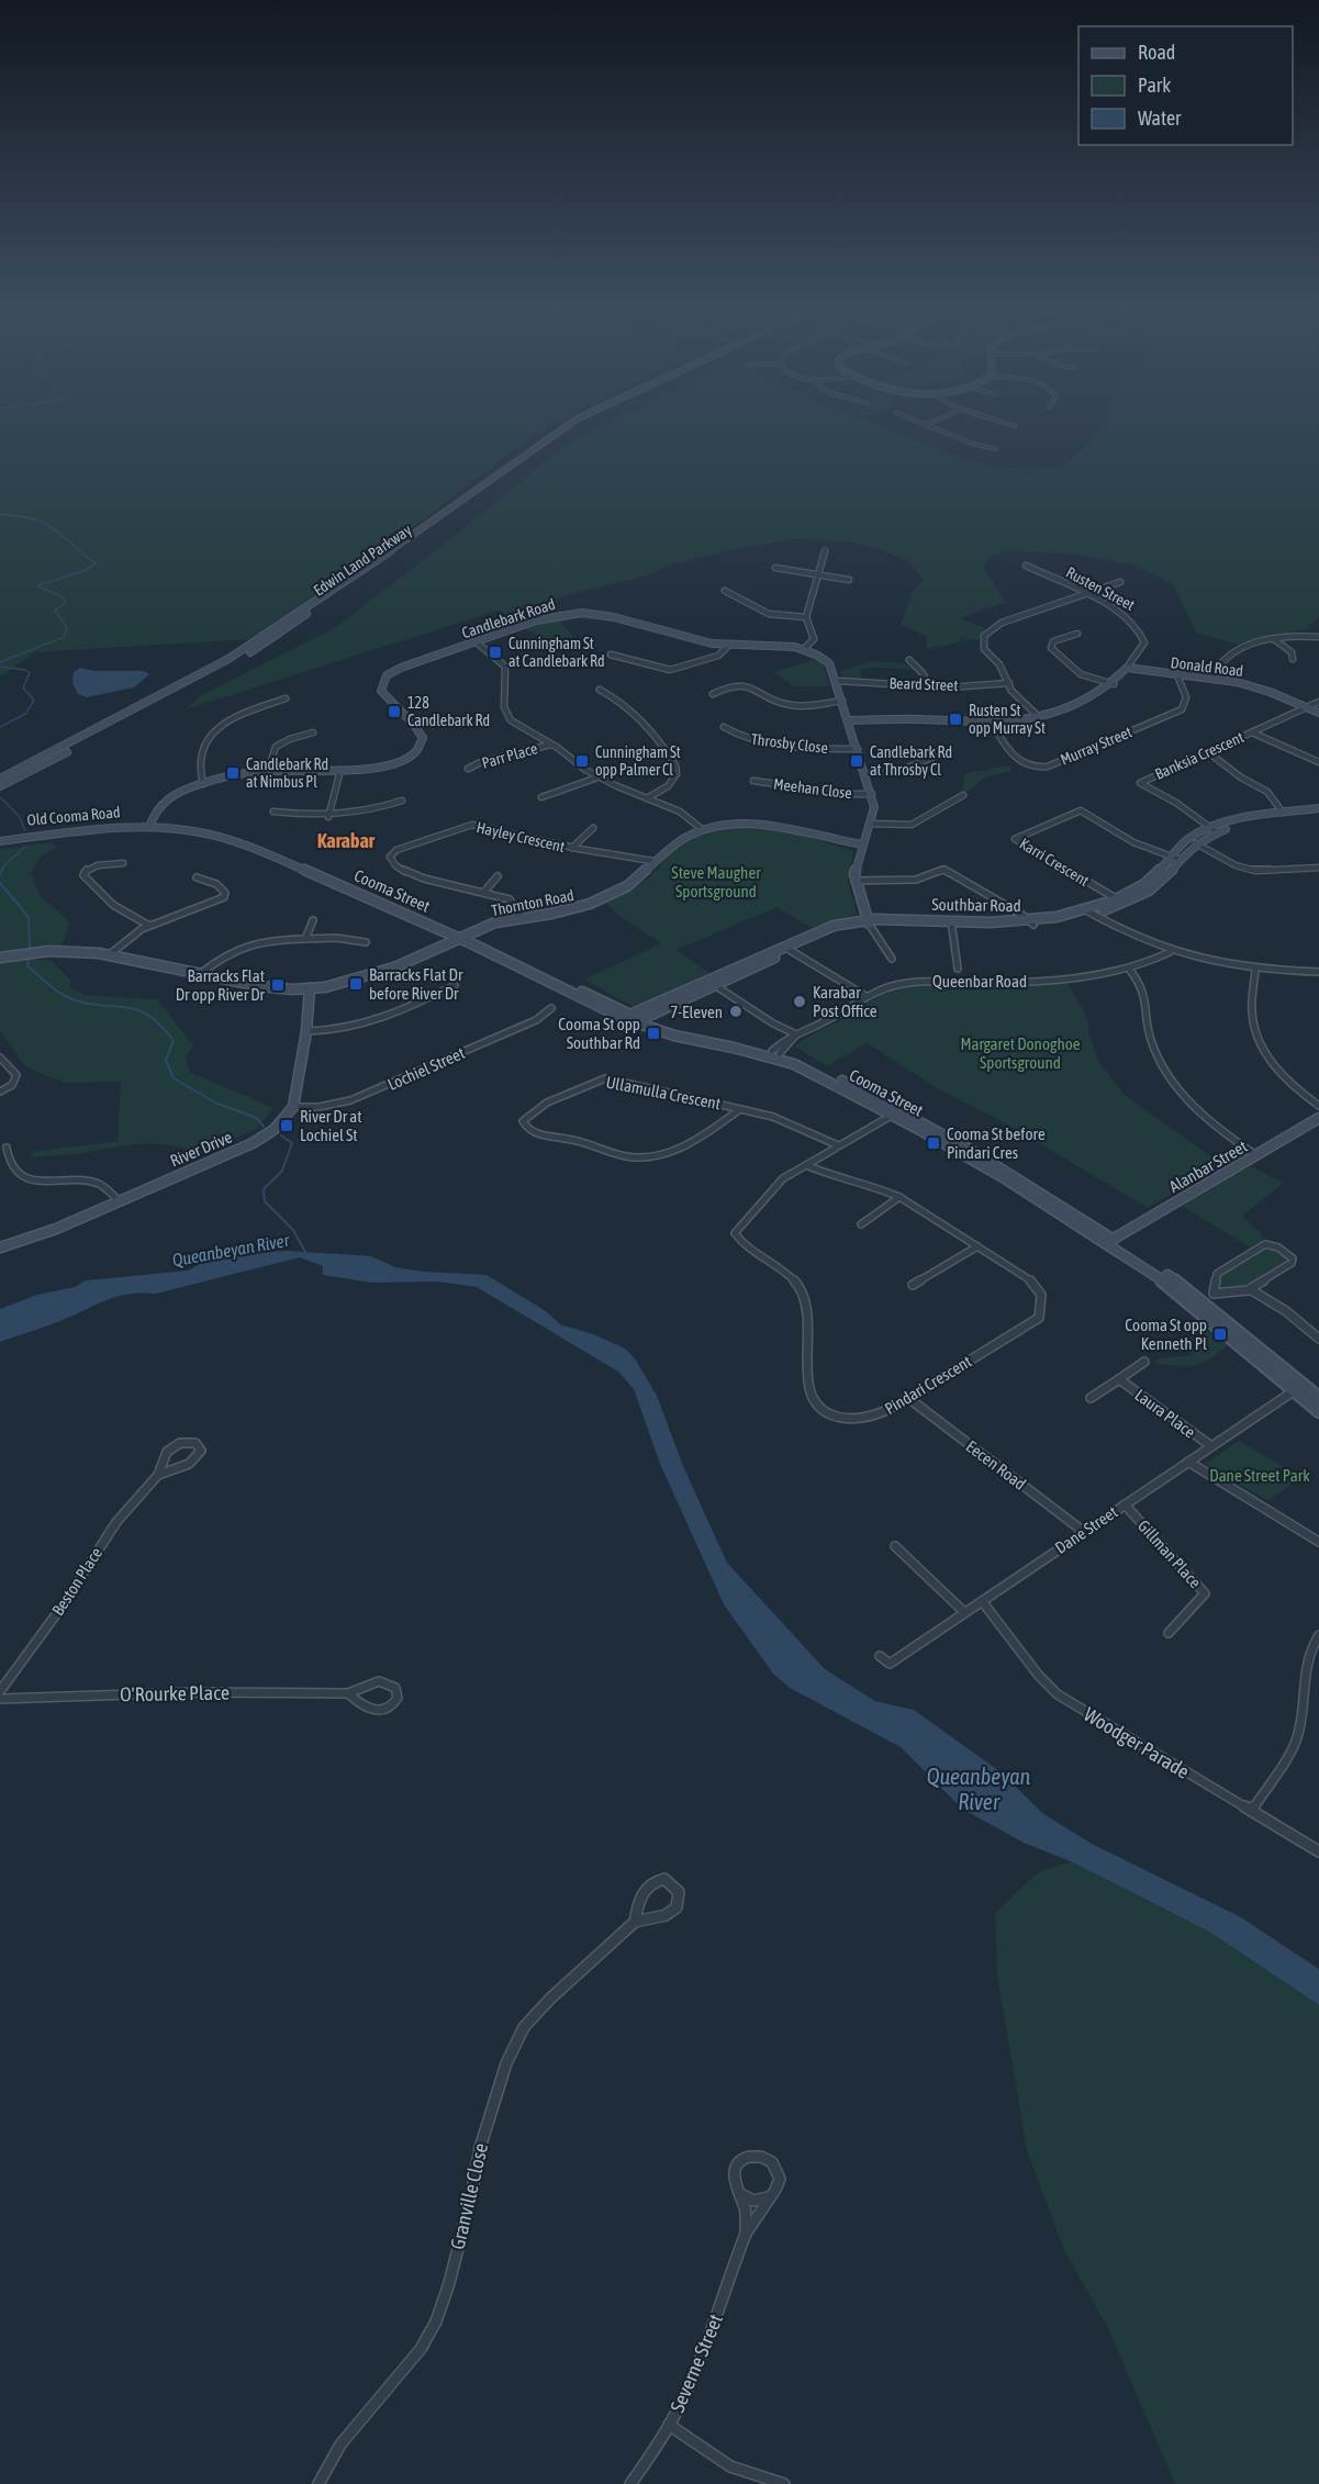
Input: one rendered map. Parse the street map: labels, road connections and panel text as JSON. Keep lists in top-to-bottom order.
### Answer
{
  "streets": {
    "main road": [
      "Edwin Land Parkway",
      "Rusten Street",
      "Candlebark Road",
      "Donald Road",
      "Old Cooma Road",
      "Cooma Street",
      "Thornton Road",
      "Southbar Road",
      "River Drive",
      "Alanbar Street"
    ],
    "street": [
      "Beard Street",
      "Throsby Close",
      "Murray Street",
      "Parr Place",
      "Banksia Crescent",
      "Meehan Close",
      "Hayley Crescent",
      "Karri Crescent",
      "Queenbar Road",
      "Lochiel Street",
      "Ullamulla Crescent",
      "Pindari Crescent",
      "Laura Place",
      "Eecen Road",
      "Dane Street",
      "Gillman Place",
      "Beston Place",
      "O'Rourke Place",
      "Woodger Parade",
      "Granville Close",
      "Severne Street"
    ]
  },
  "crossings": [
    ["Rusten Street", "Candlebark Road"],
    ["Rusten Street", "Donald Road"],
    ["Rusten Street", "Murray Street"],
    ["Candlebark Road", "Beard Street"],
    ["Candlebark Road", "Throsby Close"],
    ["Candlebark Road", "Meehan Close"],
    ["Candlebark Road", "Old Cooma Road"],
    ["Candlebark Road", "Cooma Street"],
    ["Candlebark Road", "Thornton Road"],
    ["Donald Road", "Murray Street"],
    ["Donald Road", "Banksia Crescent"],
    ["Banksia Crescent", "Southbar Road"],
    ["Old Cooma Road", "Cooma Street"],
    ["Hayley Crescent", "Thornton Road"],
    ["Karri Crescent", "Southbar Road"],
    ["Cooma Street", "Thornton Road"],
    ["Cooma Street", "Southbar Road"],
    ["Cooma Street", "Queenbar Road"],
    ["Cooma Street", "Alanbar Street"],
    ["Cooma Street", "Pindari Crescent"],
    ["Cooma Street", "Dane Street"],
    ["Lochiel Street", "River Drive"],
    ["Ullamulla Crescent", "Pindari Crescent"],
    ["Pindari Crescent", "Eecen Road"],
    ["Laura Place", "Dane Street"],
    ["Eecen Road", "Dane Street"],
    ["Dane Street", "Gillman Place"],
    ["Dane Street", "Woodger Parade"]
  ],
  "districts": ["Karabar"],
  "water": ["Queanbeyan River"],
  "parks": ["Steve Maugher Sportsground", "Margaret Donoghoe Sportsground", "Dane Street Park"],
  "places": {
    "transit": [
      "Cunningham St at Candlebark Rd",
      "128 Candlebark Rd",
      "Rusten St opp Murray St",
      "Cunningham St opp Palmer Cl",
      "Candlebark Rd at Throsby Cl",
      "Candlebark Rd at Nimbus Pl",
      "Barracks Flat Dr before River Dr",
      "Barracks Flat Dr opp River Dr",
      "Cooma St opp Southbar Rd",
      "River Dr at Lochiel St",
      "Cooma St before Pindari Cres",
      "Cooma St opp Kenneth Pl"
    ],
    "other": ["Karabar Post Office", "7-Eleven"]
  },
  "legend": ["Road", "Park", "Water"]
}
